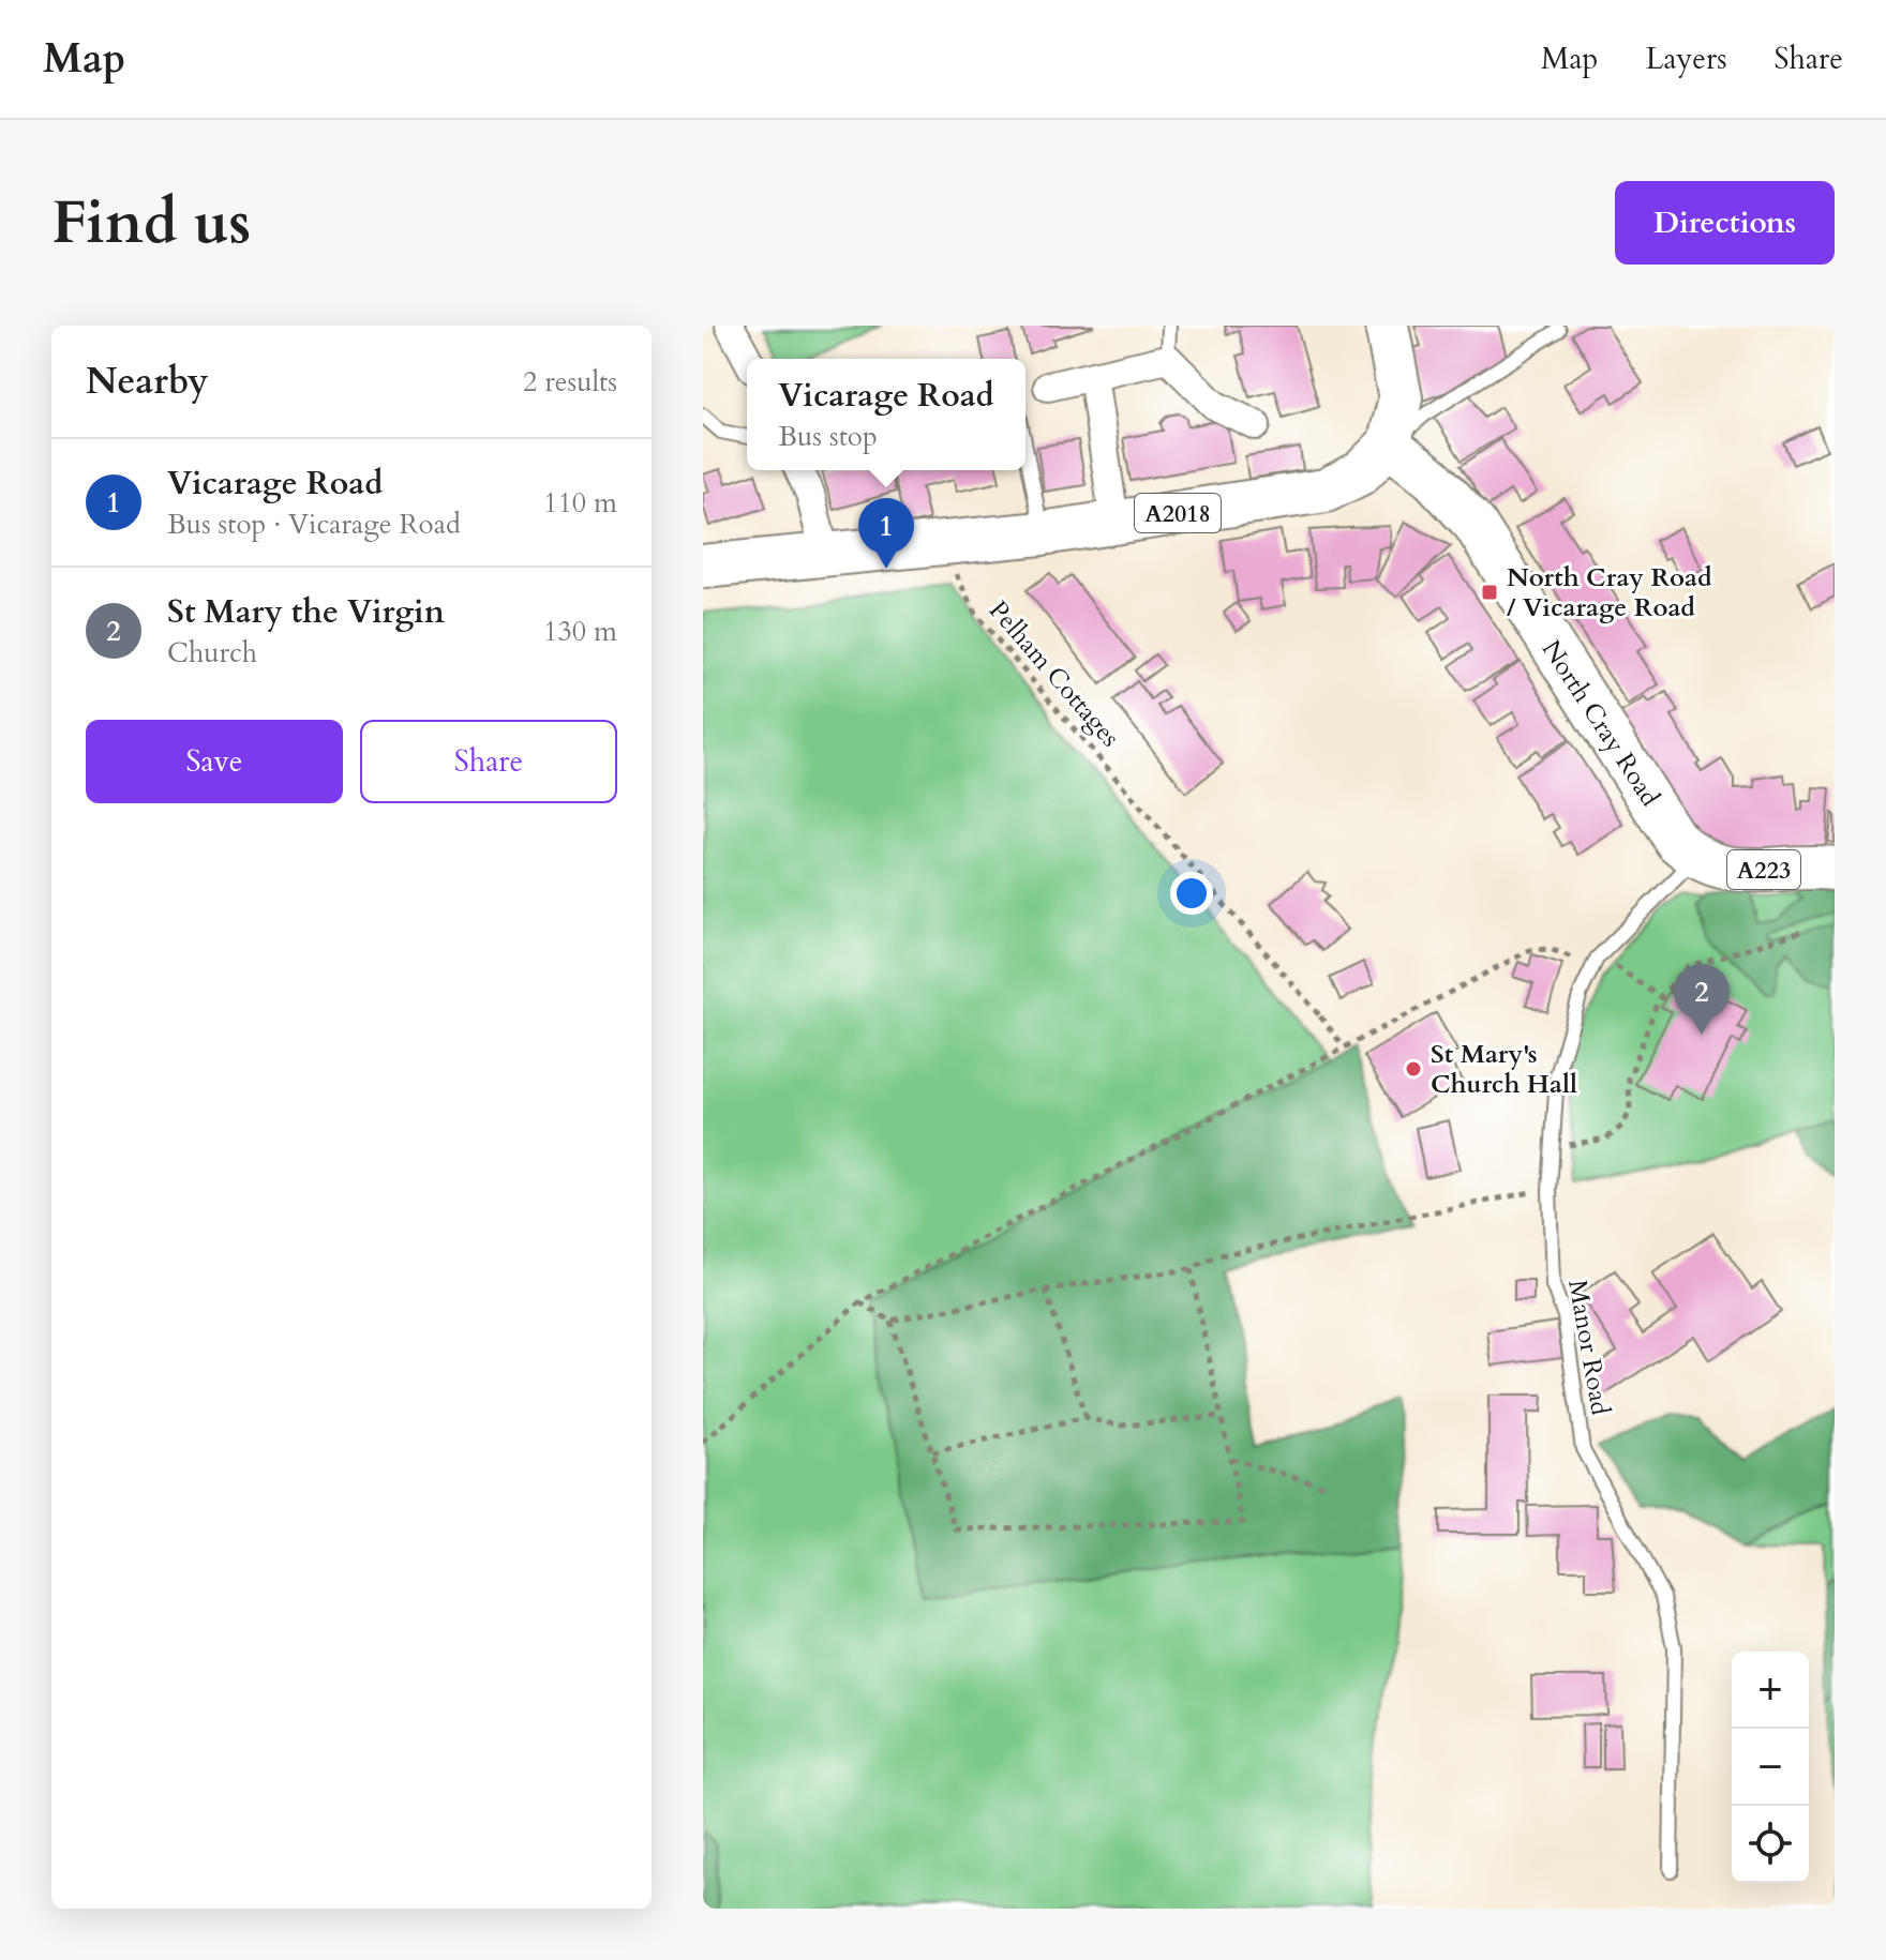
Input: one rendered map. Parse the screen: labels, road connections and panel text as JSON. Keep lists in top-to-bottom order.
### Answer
{
  "streets": {
    "main road": ["A2018", "North Cray Road", "A223"],
    "lane": ["Manor Road"],
    "path": ["Pelham Cottages"]
  },
  "crossings": [
    ["A2018", "Pelham Cottages"],
    ["A2018", "North Cray Road"],
    ["North Cray Road", "A223"],
    ["North Cray Road", "Manor Road"],
    ["A223", "Manor Road"]
  ],
  "places": {
    "transit": ["North Cray Road / Vicarage Road"],
    "other": ["St Mary's Church Hall"]
  },
  "page": {
    "header": "Map",
    "nav": ["Map", "Layers", "Share"],
    "buttons": [
      "Directions",
      ["Save", "Share"]
    ],
    "title": "Find us",
    "heading": ["Nearby", "2 results"],
    "popup": ["Vicarage Road", "Bus stop"],
    "list": [
      {
        "mark": "1",
        "name": "Vicarage Road",
        "note": "Bus stop · Vicarage Road",
        "value": "110 m"
      },
      {
        "mark": "2",
        "name": "St Mary the Virgin",
        "note": "Church",
        "value": "130 m"
      }
    ],
    "pins": ["1", "2"],
    "map_buttons": ["+", "−"]
  }
}
